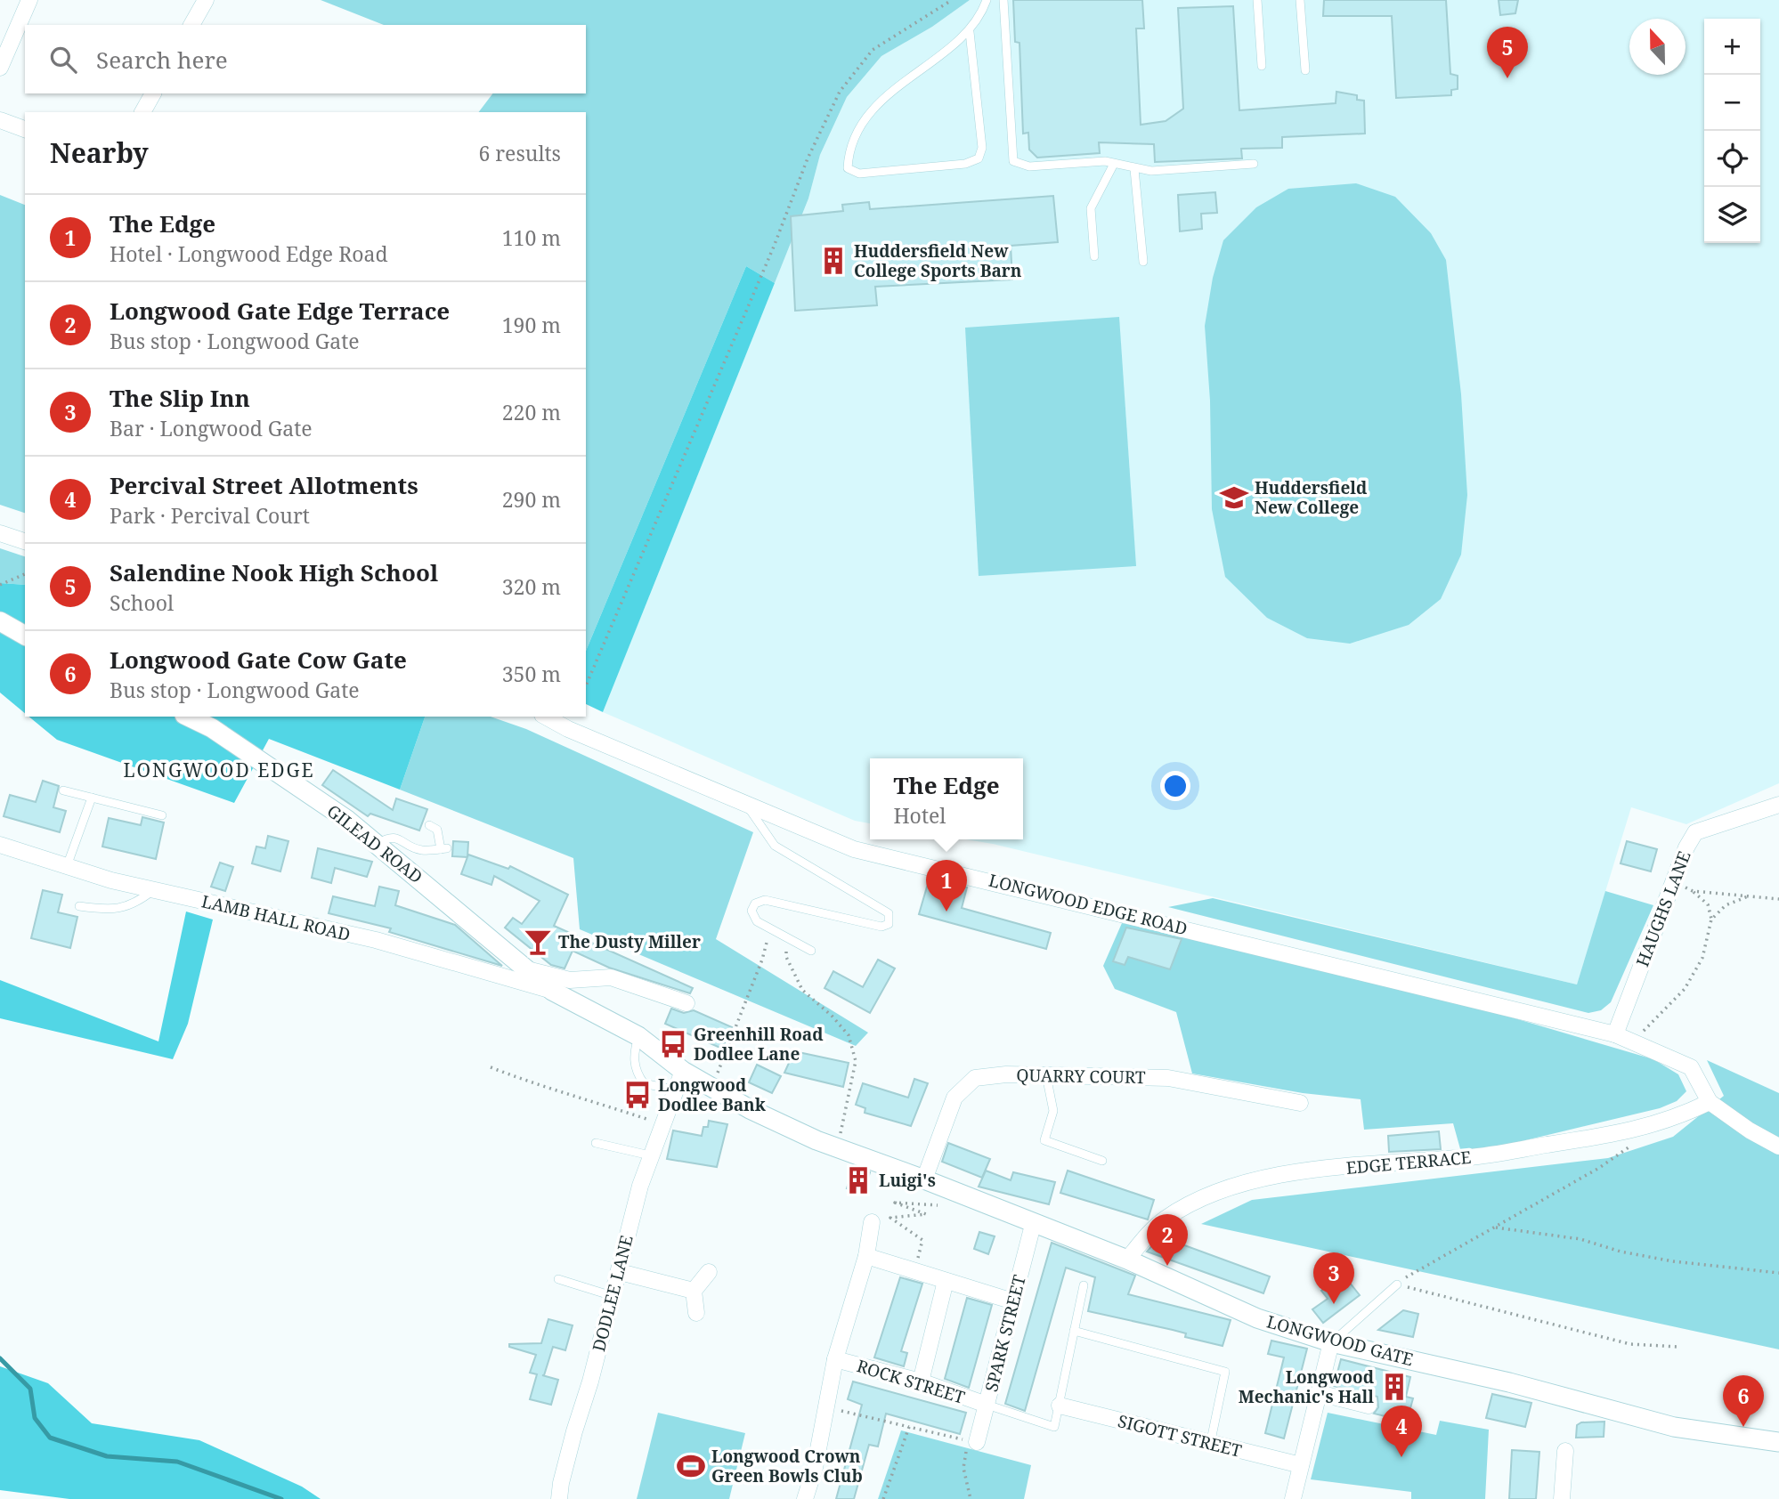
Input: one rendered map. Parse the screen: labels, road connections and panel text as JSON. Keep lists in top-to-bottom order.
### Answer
{
  "streets": {
    "street": [
      "GILEAD ROAD",
      "LONGWOOD EDGE ROAD",
      "HAUGHS LANE",
      "LAMB HALL ROAD",
      "QUARRY COURT",
      "EDGE TERRACE",
      "DODLEE LANE",
      "SPARK STREET",
      "LONGWOOD GATE",
      "ROCK STREET",
      "SIGOTT STREET"
    ]
  },
  "crossings": [
    ["GILEAD ROAD", "LAMB HALL ROAD"],
    ["GILEAD ROAD", "LONGWOOD GATE"],
    ["LONGWOOD EDGE ROAD", "HAUGHS LANE"],
    ["LONGWOOD EDGE ROAD", "EDGE TERRACE"],
    ["QUARRY COURT", "LONGWOOD GATE"],
    ["EDGE TERRACE", "LONGWOOD GATE"],
    ["DODLEE LANE", "LONGWOOD GATE"],
    ["SPARK STREET", "LONGWOOD GATE"],
    ["SPARK STREET", "ROCK STREET"]
  ],
  "districts": ["LONGWOOD EDGE"],
  "places": {
    "building": ["Huddersfield New College Sports Barn", "Luigi's", "Longwood Mechanic's Hall"],
    "school or university": ["Huddersfield New College"],
    "bar": ["The Dusty Miller"],
    "bus stop": ["Greenhill Road Dodlee Lane", "Longwood Dodlee Bank"],
    "sports": ["Longwood Crown Green Bowls Club"]
  },
  "north": "top",
  "page": {
    "map_buttons": ["+", "−"],
    "search": "Search here",
    "pins": [
      "5",
      "1",
      "2",
      "3",
      "6",
      "4"
    ],
    "heading": ["Nearby", "6 results"],
    "list": [
      {
        "mark": "1",
        "name": "The Edge",
        "note": "Hotel · Longwood Edge Road",
        "value": "110 m"
      },
      {
        "mark": "2",
        "name": "Longwood Gate Edge Terrace",
        "note": "Bus stop · Longwood Gate",
        "value": "190 m"
      },
      {
        "mark": "3",
        "name": "The Slip Inn",
        "note": "Bar · Longwood Gate",
        "value": "220 m"
      },
      {
        "mark": "4",
        "name": "Percival Street Allotments",
        "note": "Park · Percival Court",
        "value": "290 m"
      },
      {
        "mark": "5",
        "name": "Salendine Nook High School",
        "note": "School",
        "value": "320 m"
      },
      {
        "mark": "6",
        "name": "Longwood Gate Cow Gate",
        "note": "Bus stop · Longwood Gate",
        "value": "350 m"
      }
    ],
    "popup": ["The Edge", "Hotel"]
  }
}
